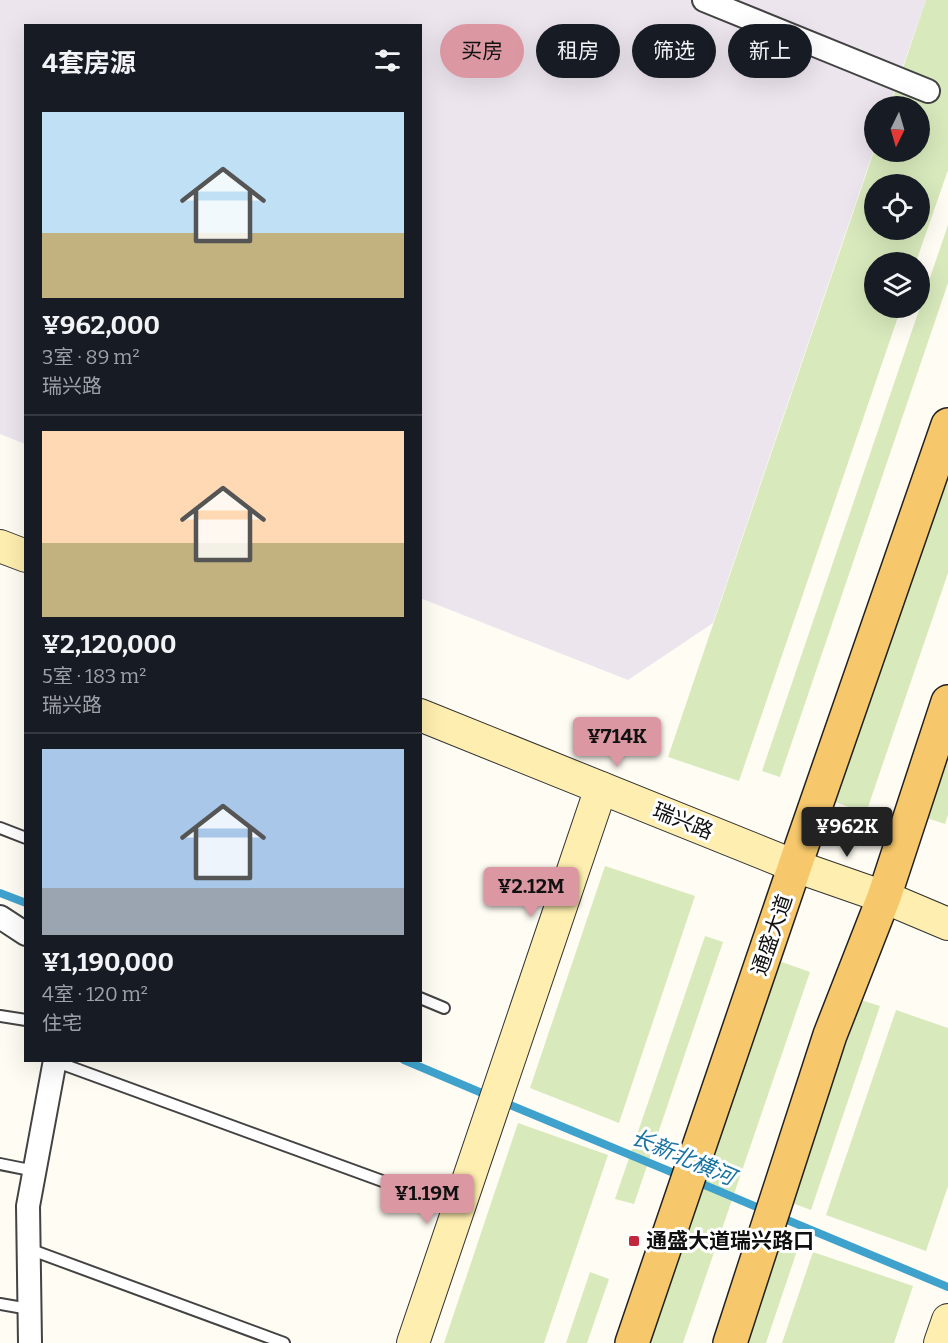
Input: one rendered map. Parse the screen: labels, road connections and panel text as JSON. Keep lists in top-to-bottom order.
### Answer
{
  "streets": {
    "main road": ["通盛大道"],
    "street": ["瑞兴路"]
  },
  "crossings": [
    ["瑞兴路", "通盛大道"]
  ],
  "water": ["长新北横河"],
  "places": {
    "transit": ["通盛大道瑞兴路口"]
  },
  "north": "bottom",
  "page": {
    "chip": [
      "买房",
      "租房",
      "筛选",
      "新上"
    ],
    "heading": "4套房源",
    "list": [
      {
        "name": "¥962,000",
        "note": "3室 · 89 m² · 瑞兴路"
      },
      {
        "name": "¥2,120,000",
        "note": "5室 · 183 m² · 瑞兴路"
      },
      {
        "name": "¥1,190,000",
        "note": "4室 · 120 m² · 住宅"
      }
    ],
    "price": [
      "¥714K",
      "¥962K",
      "¥2.12M",
      "¥1.19M"
    ]
  }
}
